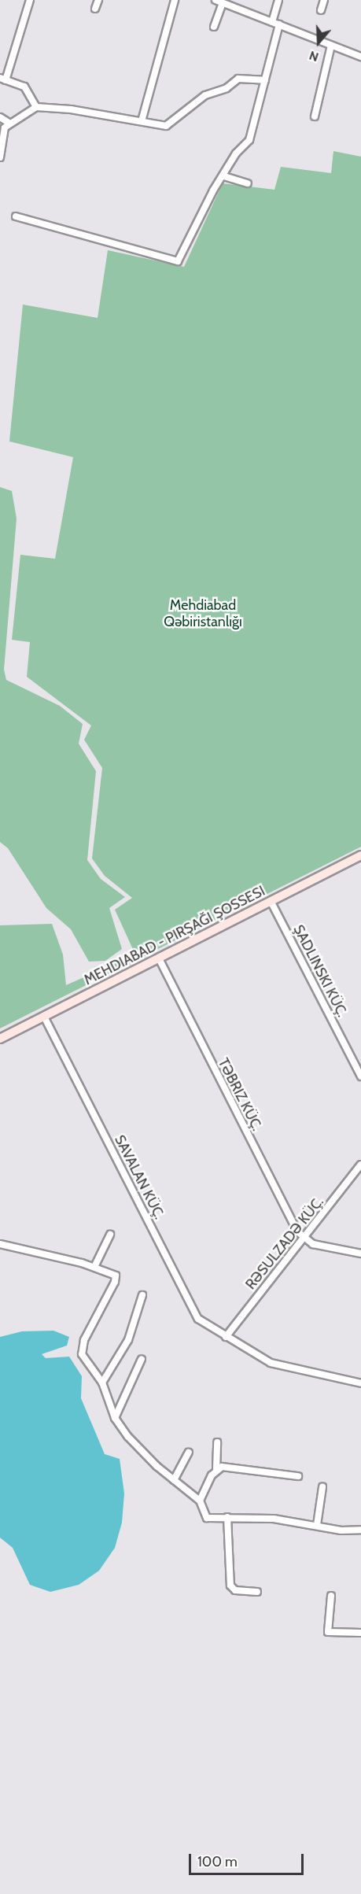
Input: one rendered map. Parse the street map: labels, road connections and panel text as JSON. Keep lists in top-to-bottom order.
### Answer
{
  "streets": {
    "street": [
      "ŞADLINSKI KÜÇ.",
      "TƏBRIZ KÜÇ.",
      "SAVALAN KÜÇ.",
      "RƏSULZADƏ KÜÇ."
    ]
  },
  "crossings": [
    ["TƏBRIZ KÜÇ.", "RƏSULZADƏ KÜÇ."],
    ["SAVALAN KÜÇ.", "RƏSULZADƏ KÜÇ."]
  ],
  "parks": ["Mehdiabad Qəbiristanlığı"],
  "scale_bar": "100 m",
  "north": "bottom"
}
